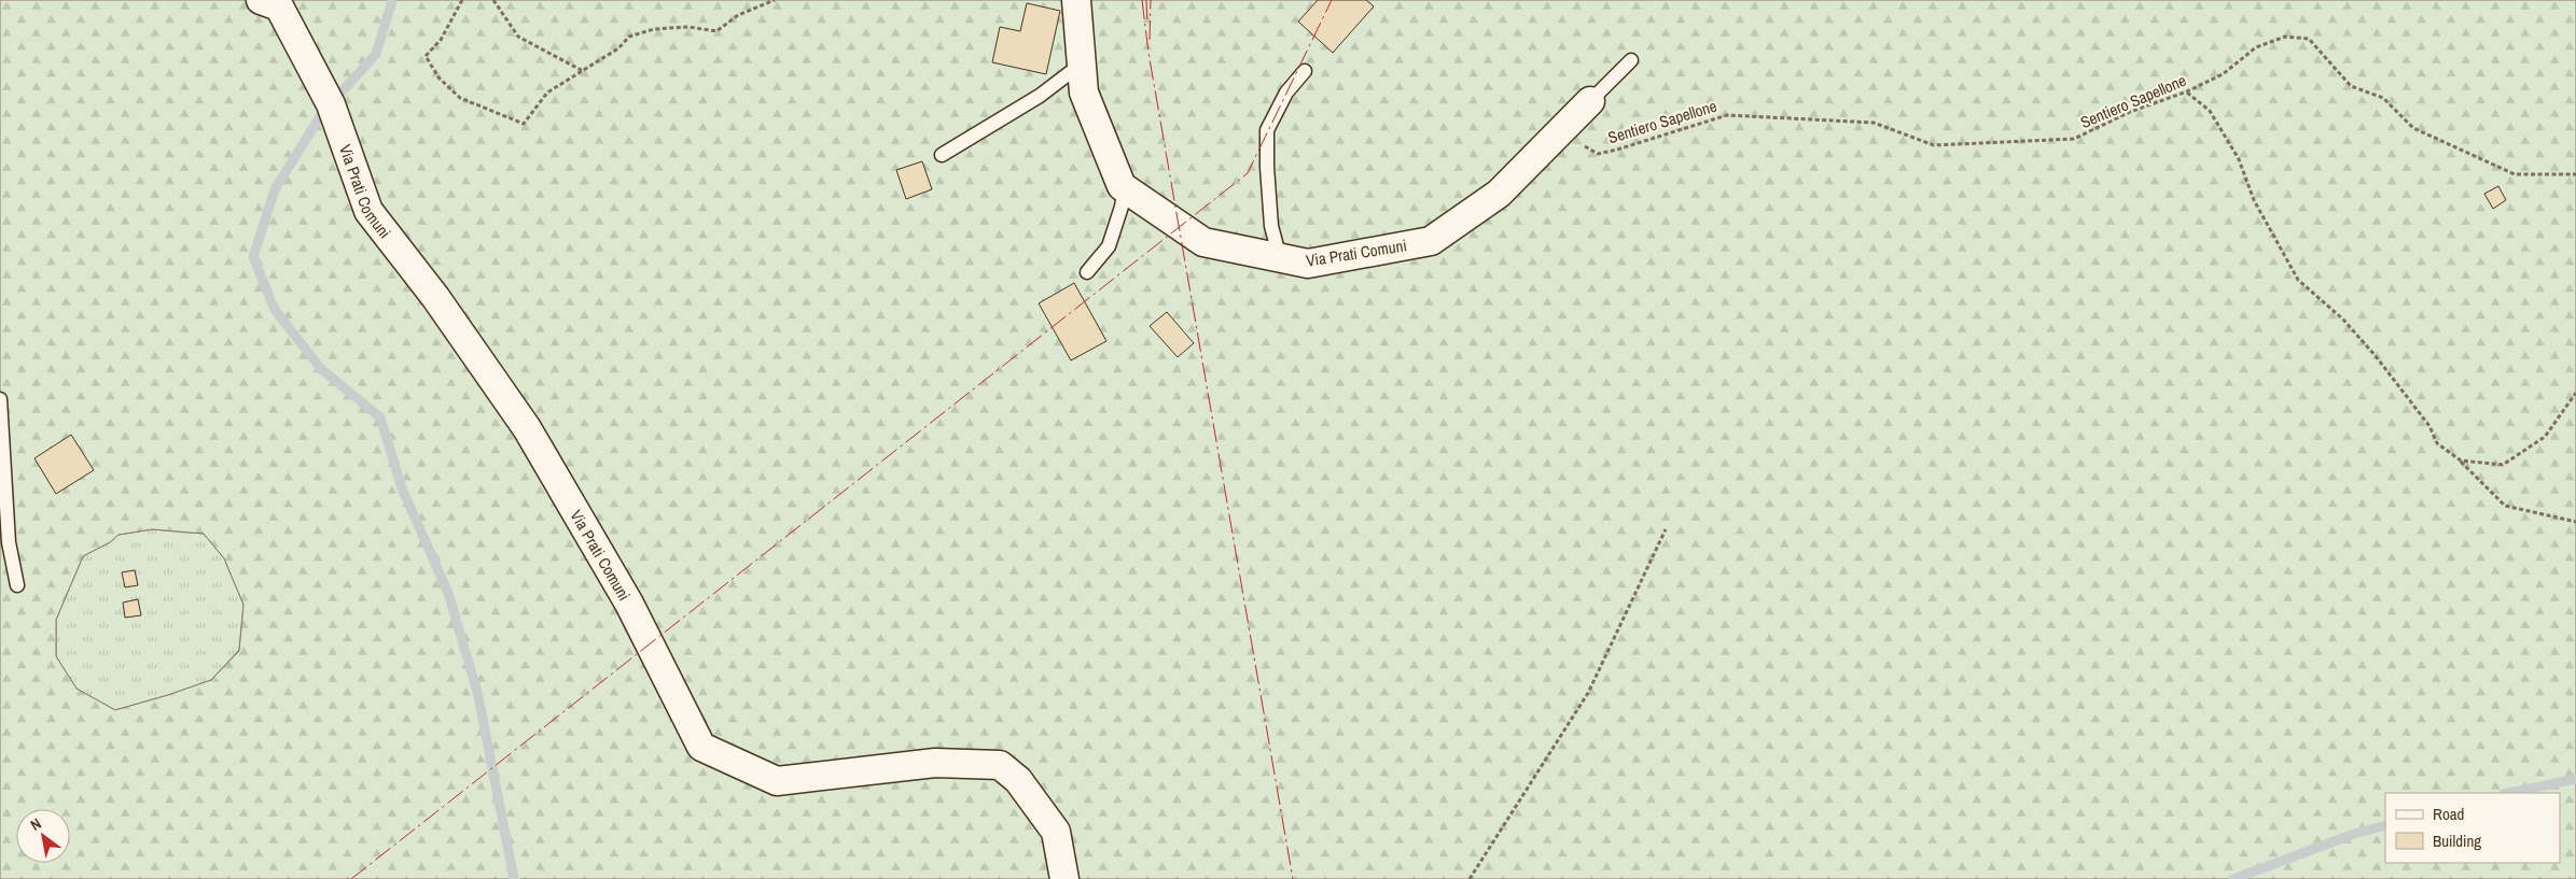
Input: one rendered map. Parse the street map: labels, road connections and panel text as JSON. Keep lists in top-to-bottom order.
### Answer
{
  "streets": {
    "street": ["Via Prati Comuni"],
    "path": ["Sentiero Sapellone"]
  },
  "legend": ["Road", "Building"],
  "north": "top left"
}
